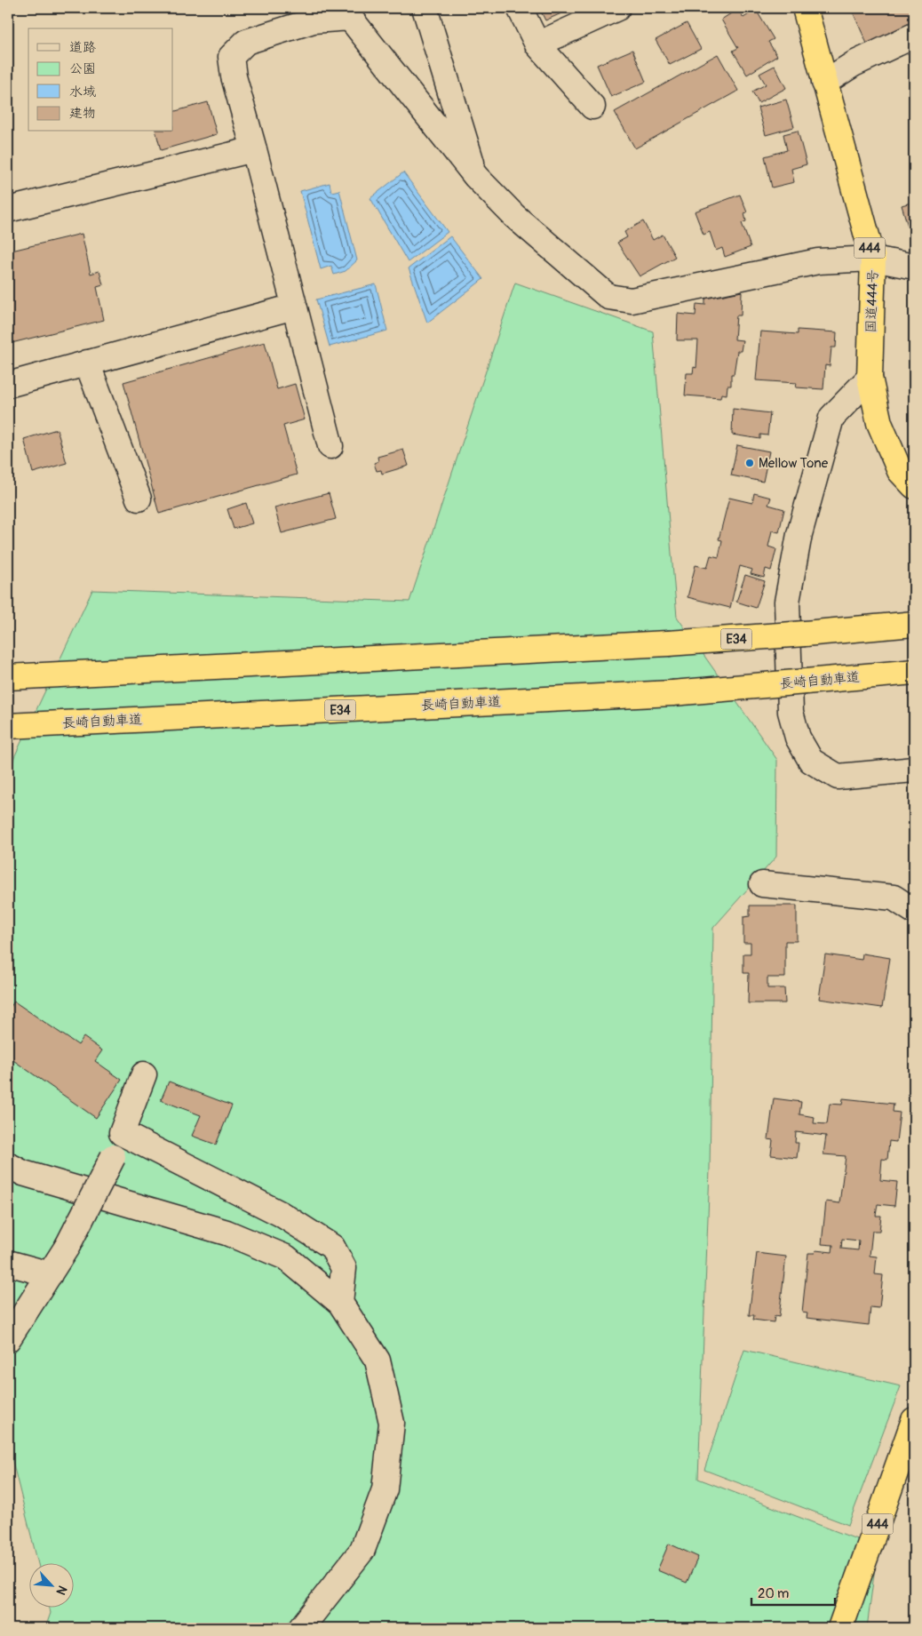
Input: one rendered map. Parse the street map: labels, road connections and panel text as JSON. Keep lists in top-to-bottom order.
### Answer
{
  "streets": {
    "highway": [
      "444",
      "国道444号",
      "E34",
      "長崎自動車道"
    ]
  },
  "places": ["Mellow Tone"],
  "legend": [
    "道路",
    "公園",
    "水域",
    "建物"
  ],
  "scale_bar": "20 m",
  "north": "bottom right"
}
